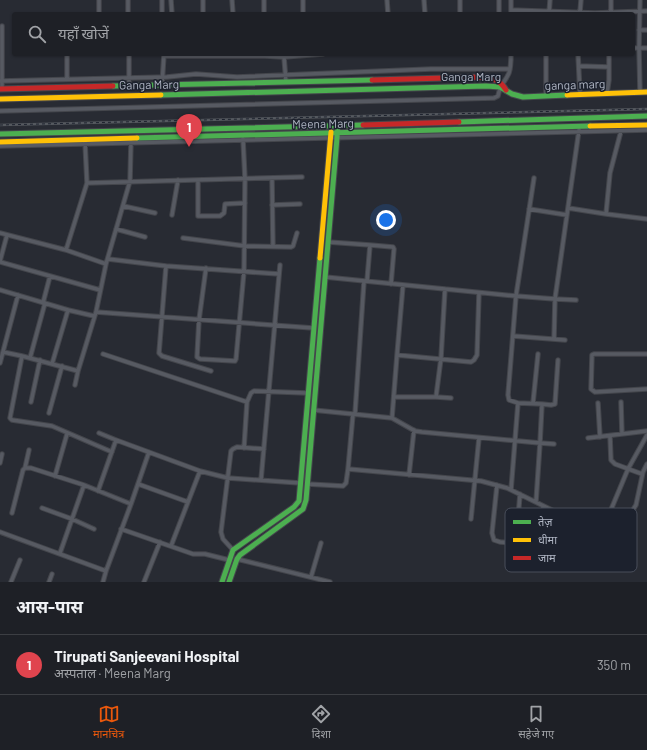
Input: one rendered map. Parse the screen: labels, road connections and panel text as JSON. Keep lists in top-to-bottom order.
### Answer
{
  "streets": {
    "street": ["Ganga Marg", "ganga marg", "Meena Marg"]
  },
  "crossings": [
    ["Ganga Marg", "ganga marg"]
  ],
  "legend": ["तेज़", "धीमा", "जाम"],
  "page": {
    "search": "यहाँ खोजें",
    "pins": "1",
    "heading": "आस-पास",
    "list": [
      {
        "mark": "1",
        "name": "Tirupati Sanjeevani Hospital",
        "note": "अस्पताल · Meena Marg",
        "value": "350 m"
      }
    ],
    "nav": ["मानचित्र", "दिशा", "सहेजे गए"]
  }
}
